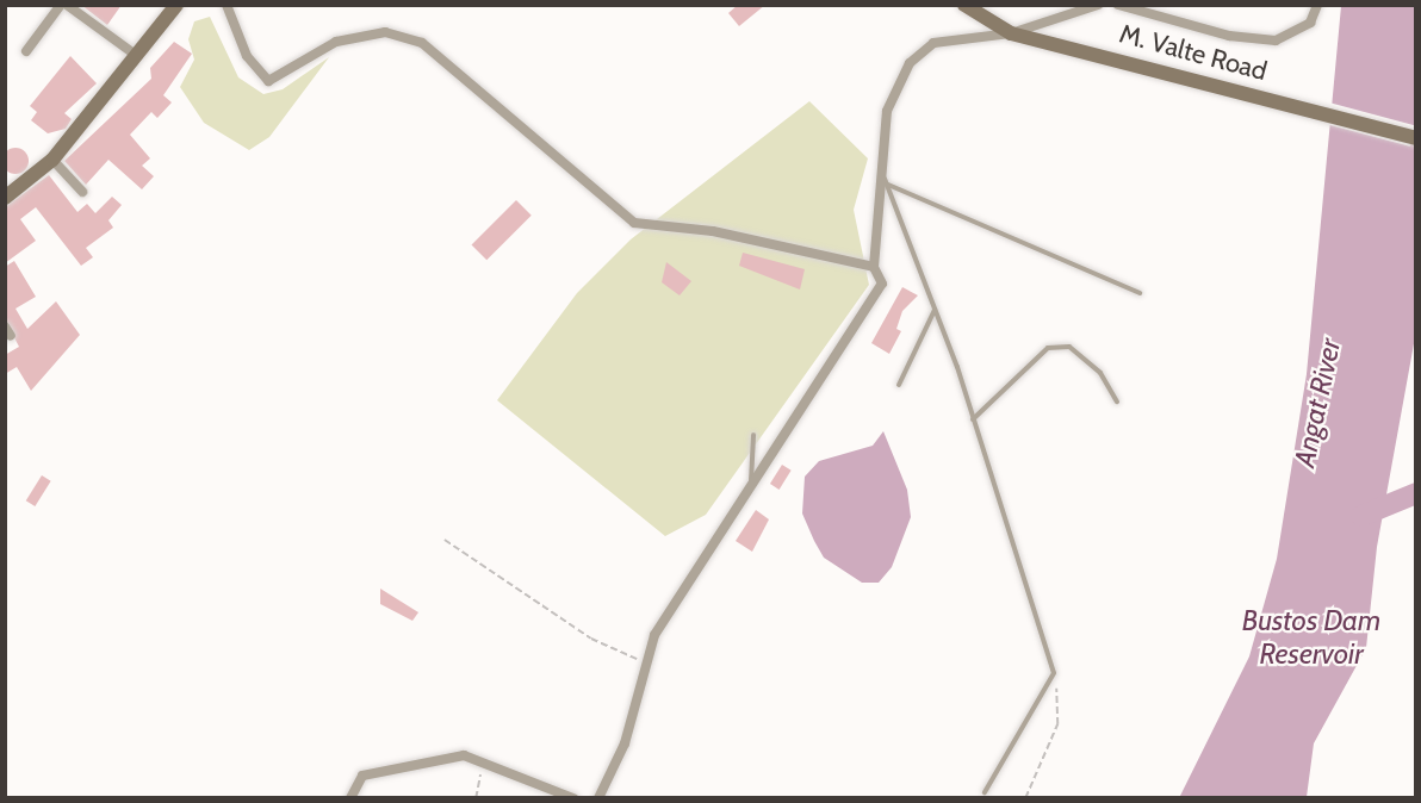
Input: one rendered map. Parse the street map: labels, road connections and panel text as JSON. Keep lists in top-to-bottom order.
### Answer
{
  "streets": {
    "main road": ["M. Valte Road"]
  },
  "water": ["Angat River", "Bustos Dam Reservoir"]
}
